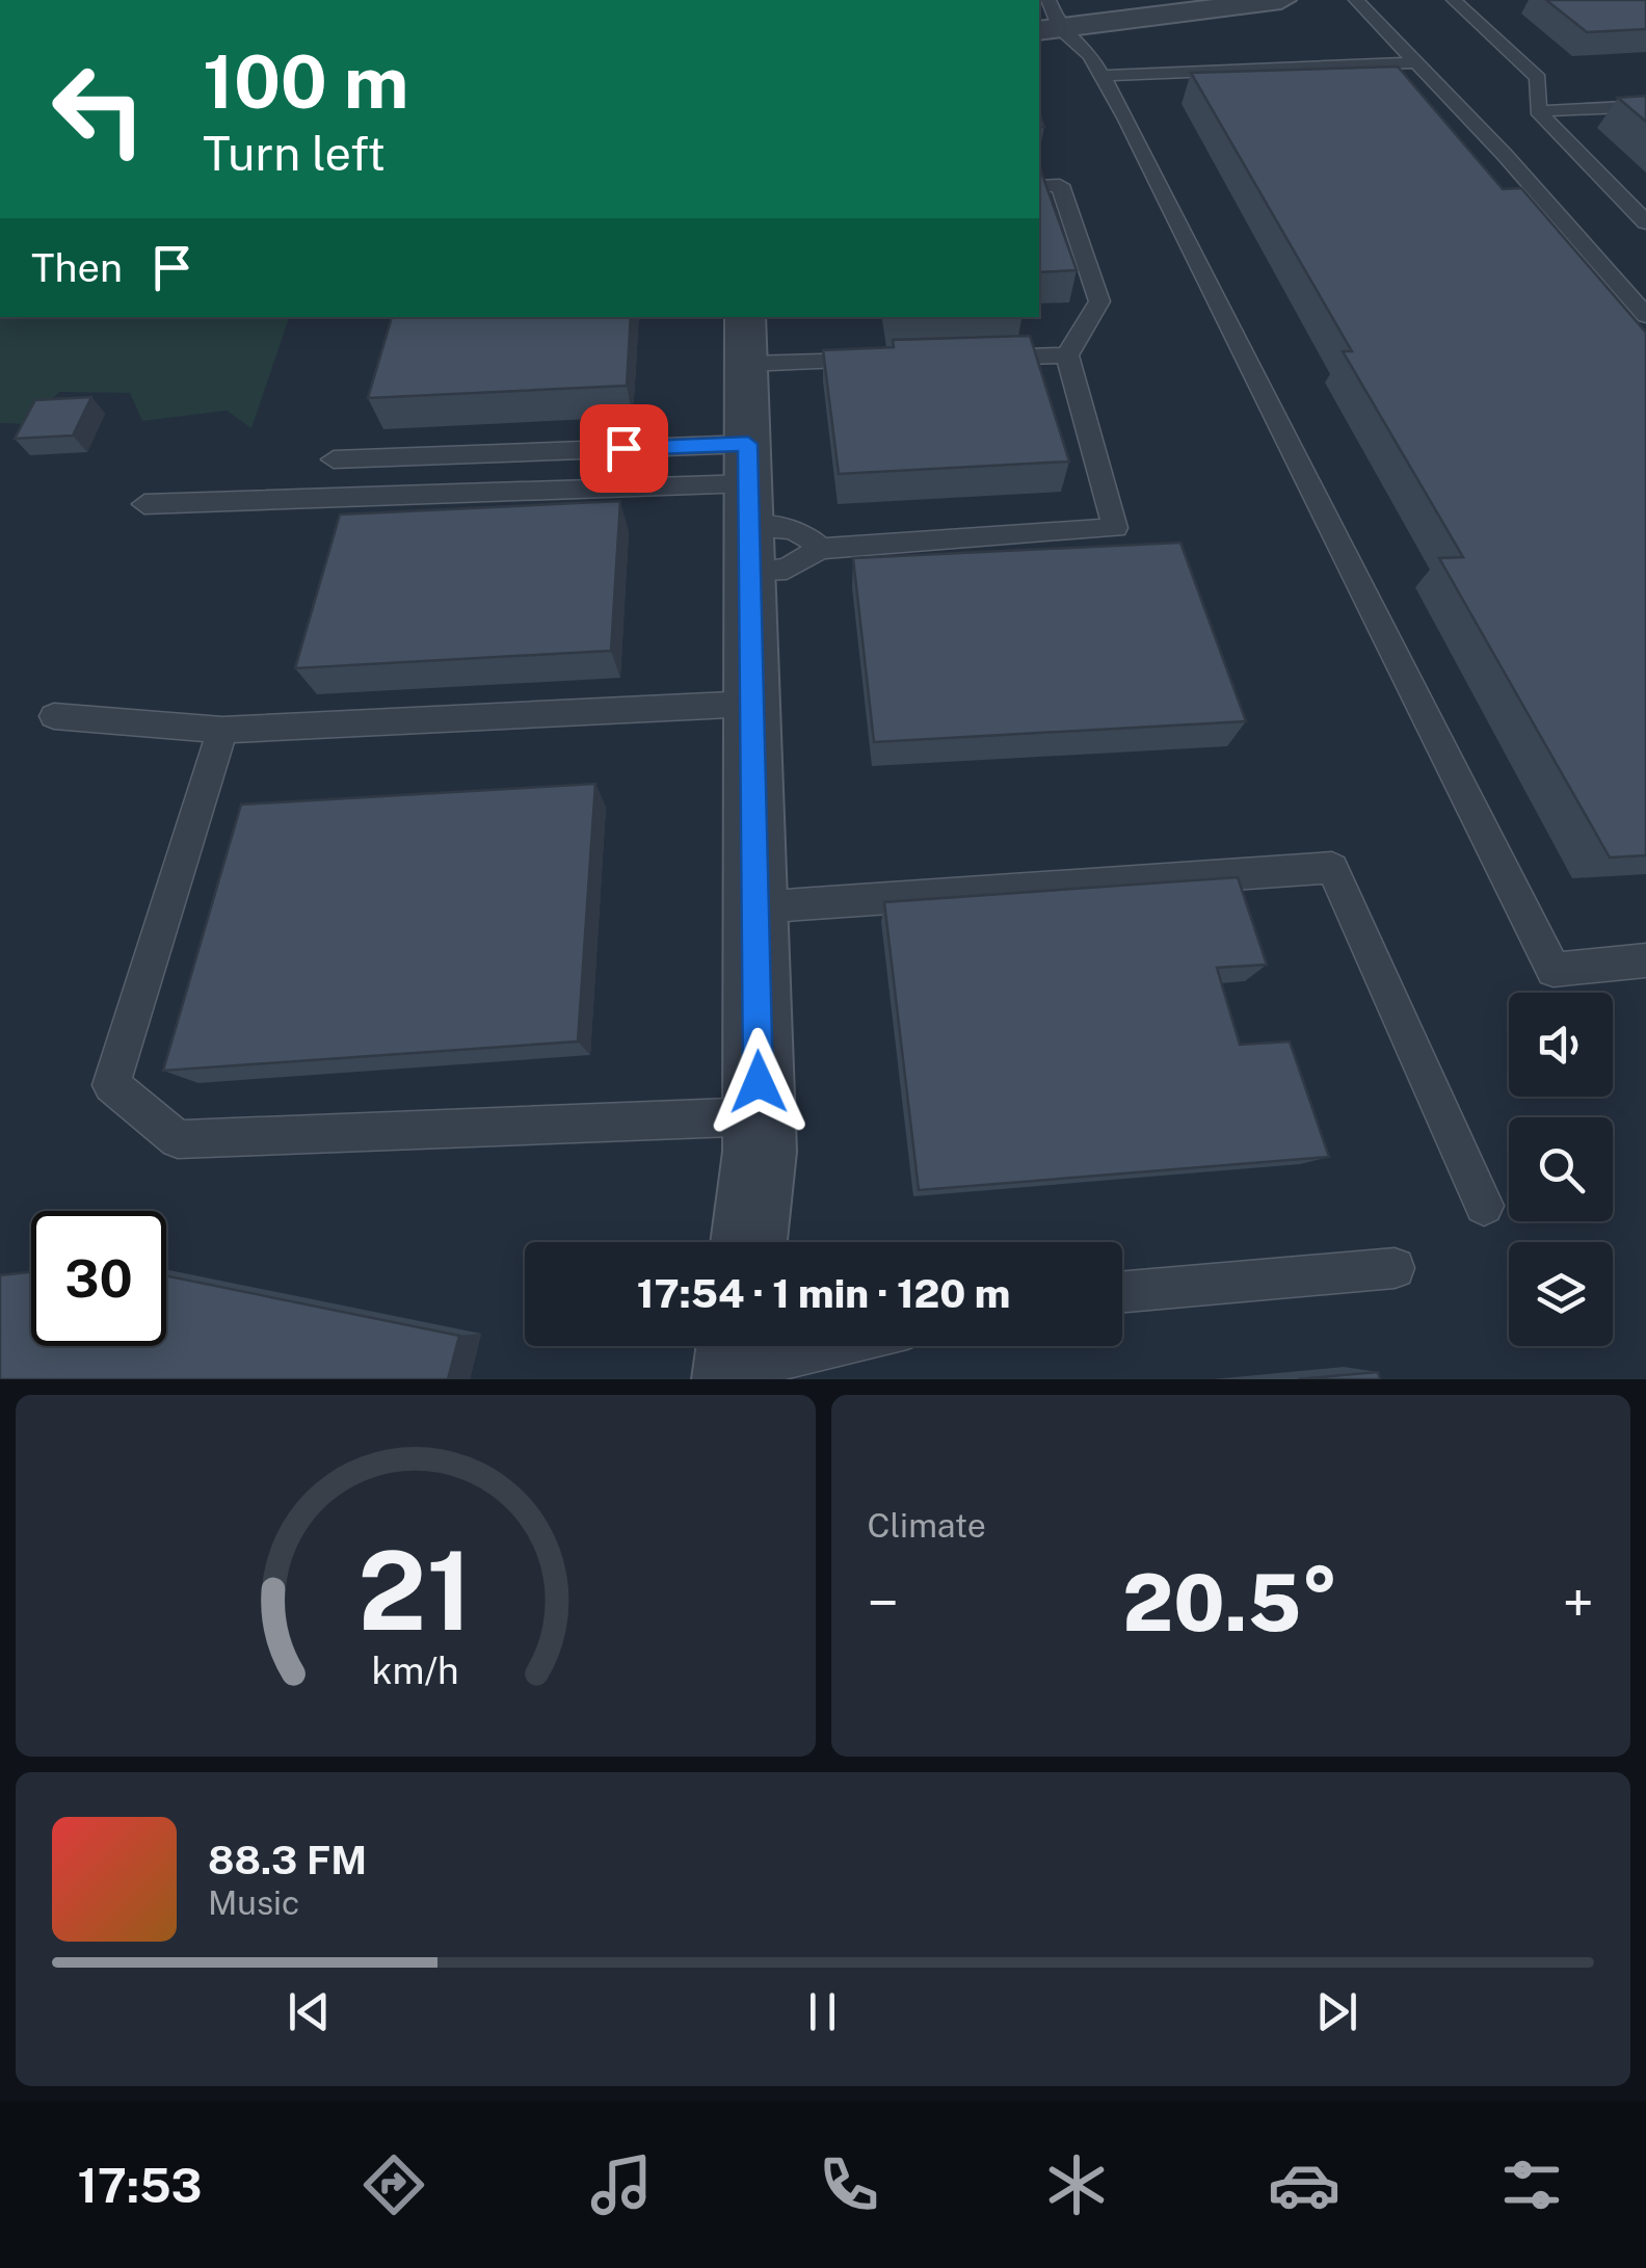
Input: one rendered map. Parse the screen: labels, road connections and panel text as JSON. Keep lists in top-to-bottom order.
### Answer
{
  "page": {
    "turn": ["100 m", "Turn left"],
    "then": "Then",
    "limit": "30",
    "trip": "17:54 · 1 min · 120 m",
    "tile": "Climate",
    "heat": ["−", "20.5°", "+"],
    "song": ["88.3 FM", "Music"],
    "tabs": "17:53",
    "gauge": ["21", "km/h"]
  }
}
